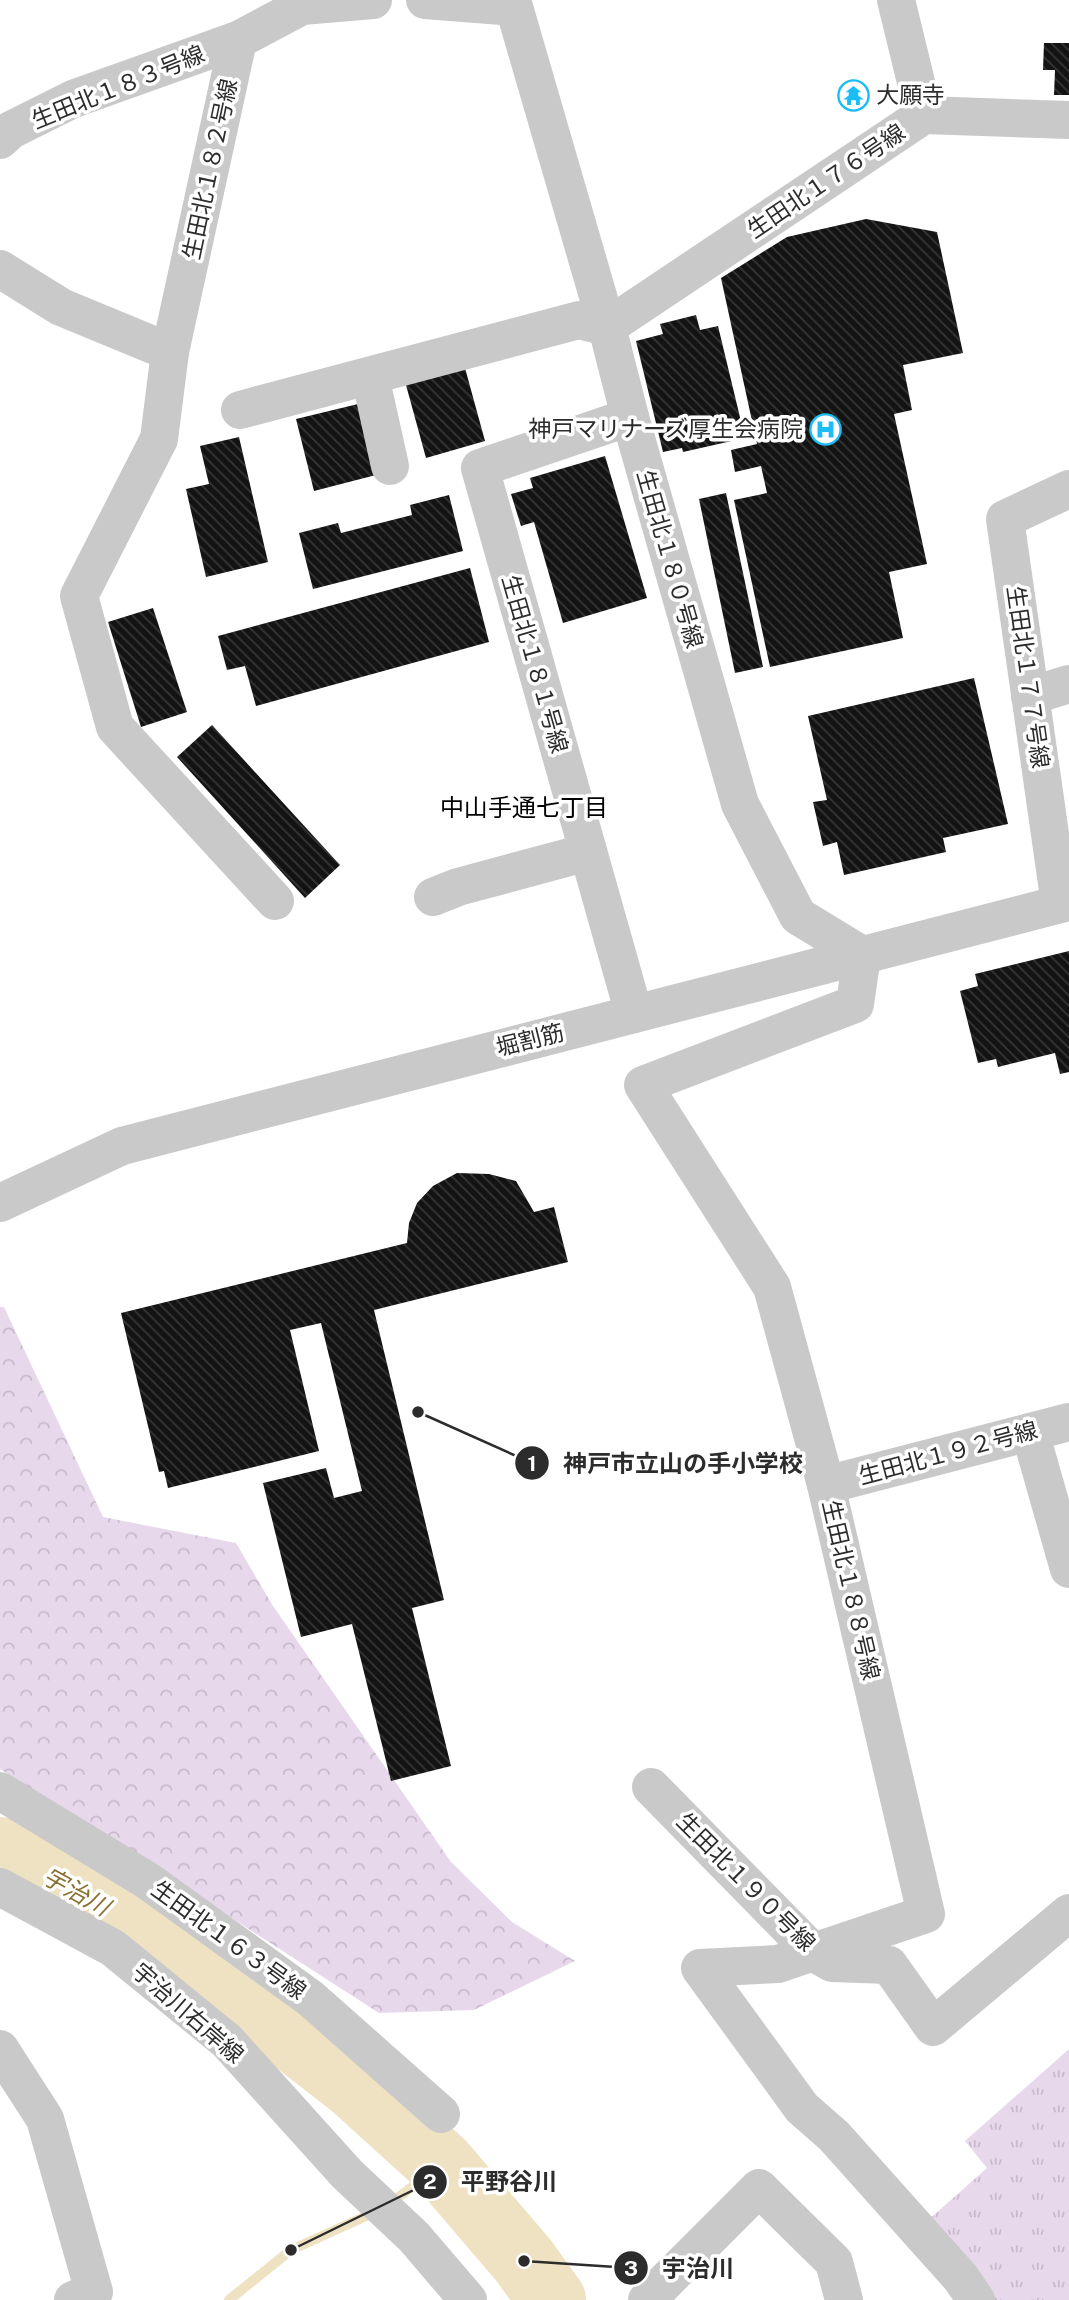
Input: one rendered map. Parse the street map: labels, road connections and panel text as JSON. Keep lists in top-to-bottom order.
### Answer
{
  "streets": {
    "street": [
      "生田北１８３号線",
      "生田北１８２号線",
      "生田北１７６号線",
      "生田北１８０号線",
      "生田北１８１号線",
      "生田北１７７号線",
      "堀割筋",
      "生田北１９２号線",
      "生田北１８８号線",
      "生田北１９０号線",
      "生田北１６３号線",
      "宇治川右岸線"
    ]
  },
  "crossings": [
    ["生田北１８３号線", "生田北１８２号線"],
    ["生田北１７６号線", "生田北１８０号線"],
    ["生田北１８０号線", "生田北１８１号線"],
    ["生田北１８０号線", "堀割筋"],
    ["生田北１８０号線", "生田北１８８号線"],
    ["生田北１８１号線", "堀割筋"],
    ["生田北１７７号線", "堀割筋"],
    ["堀割筋", "生田北１８８号線"],
    ["生田北１９２号線", "生田北１８８号線"],
    ["生田北１８８号線", "生田北１９０号線"]
  ],
  "districts": ["中山手通七丁目"],
  "water": ["宇治川"],
  "places": {
    "temple": ["大願寺"],
    "hospital": ["神戸マリナーズ厚生会病院"],
    "other": ["神戸市立山の手小学校", "平野谷川", "宇治川"]
  }
}
